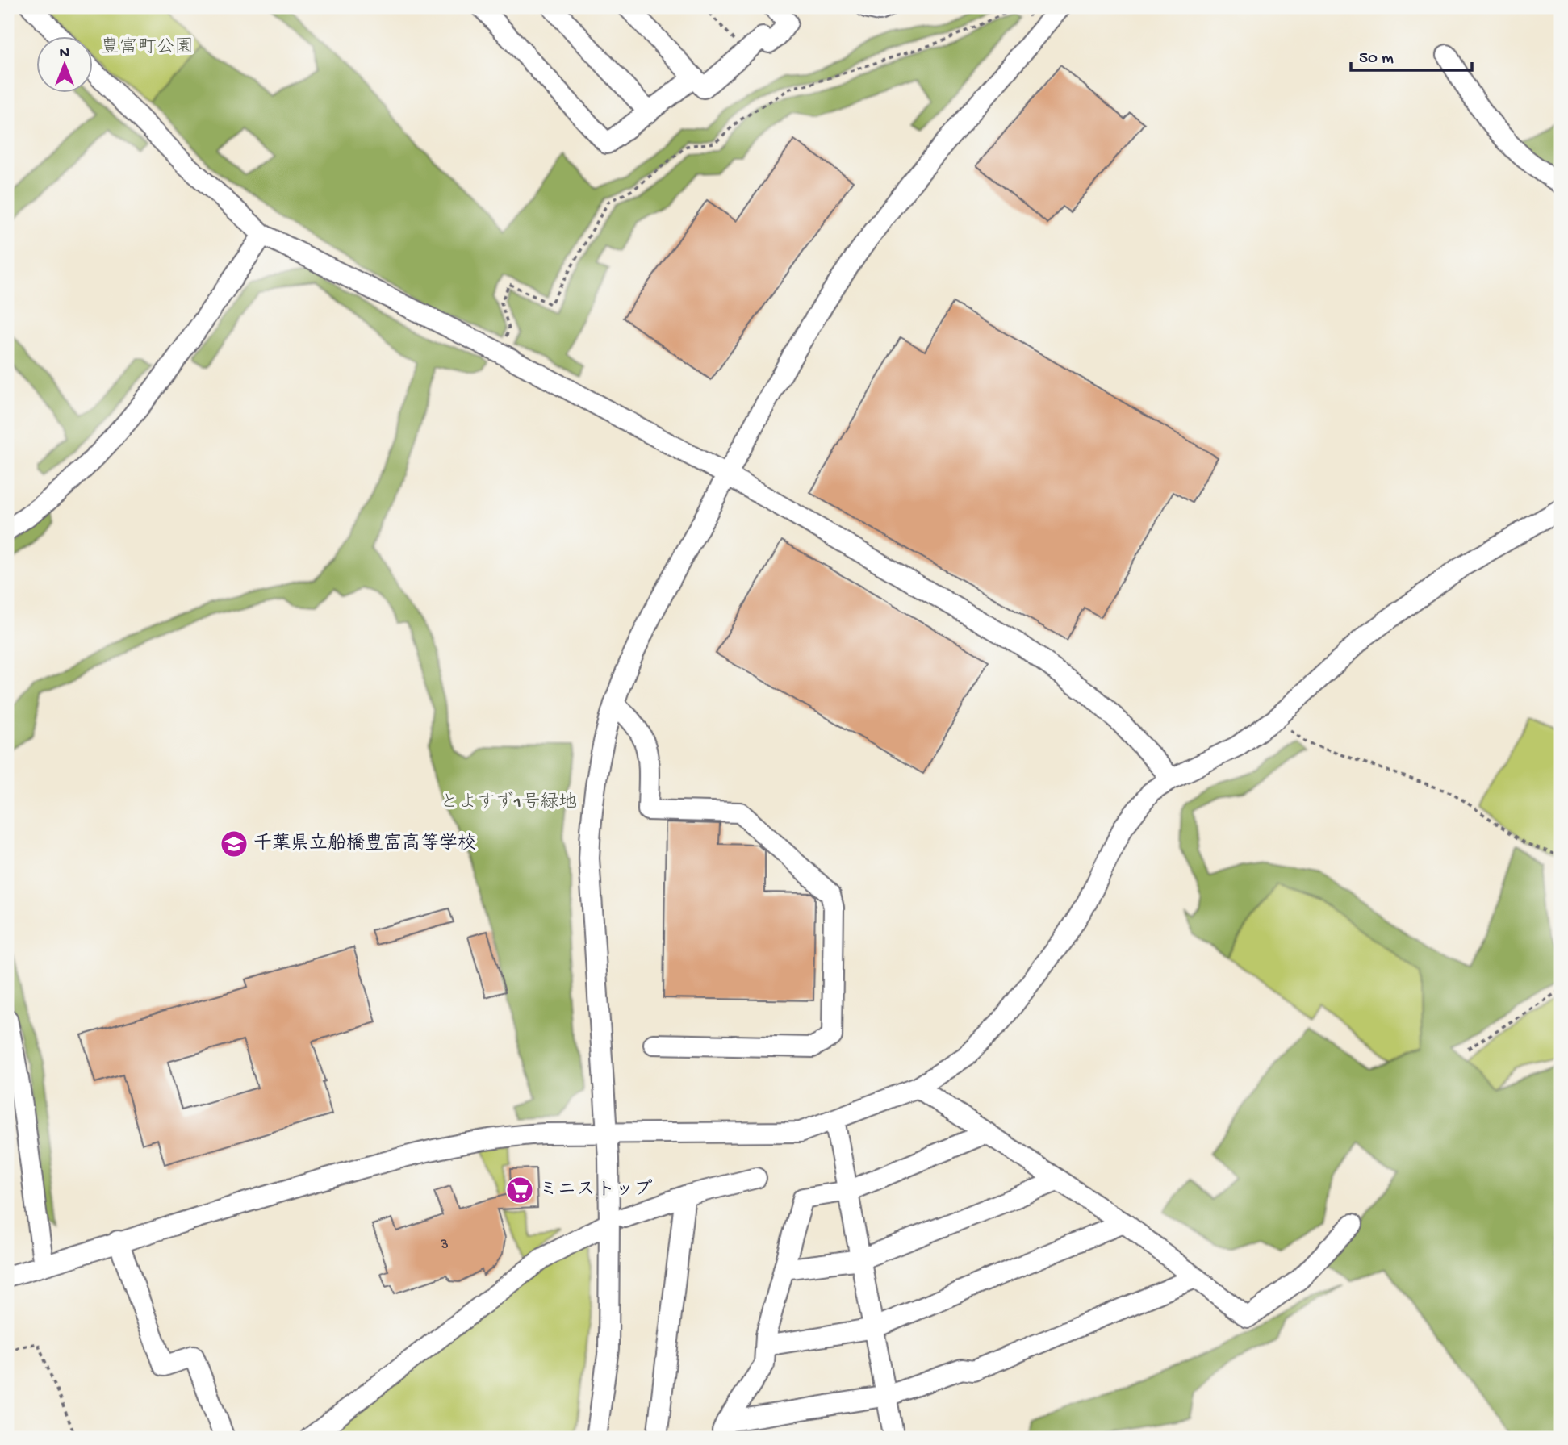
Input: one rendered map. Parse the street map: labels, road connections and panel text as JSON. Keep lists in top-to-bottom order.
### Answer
{
  "parks": ["豊富町公園", "とよすず1号緑地"],
  "places": {
    "school or university": ["千葉県立船橋豊富高等学校"],
    "supermarket": ["ミニストップ"]
  },
  "house_numbers": ["3"],
  "scale_bar": "50 m",
  "north": "top"
}
